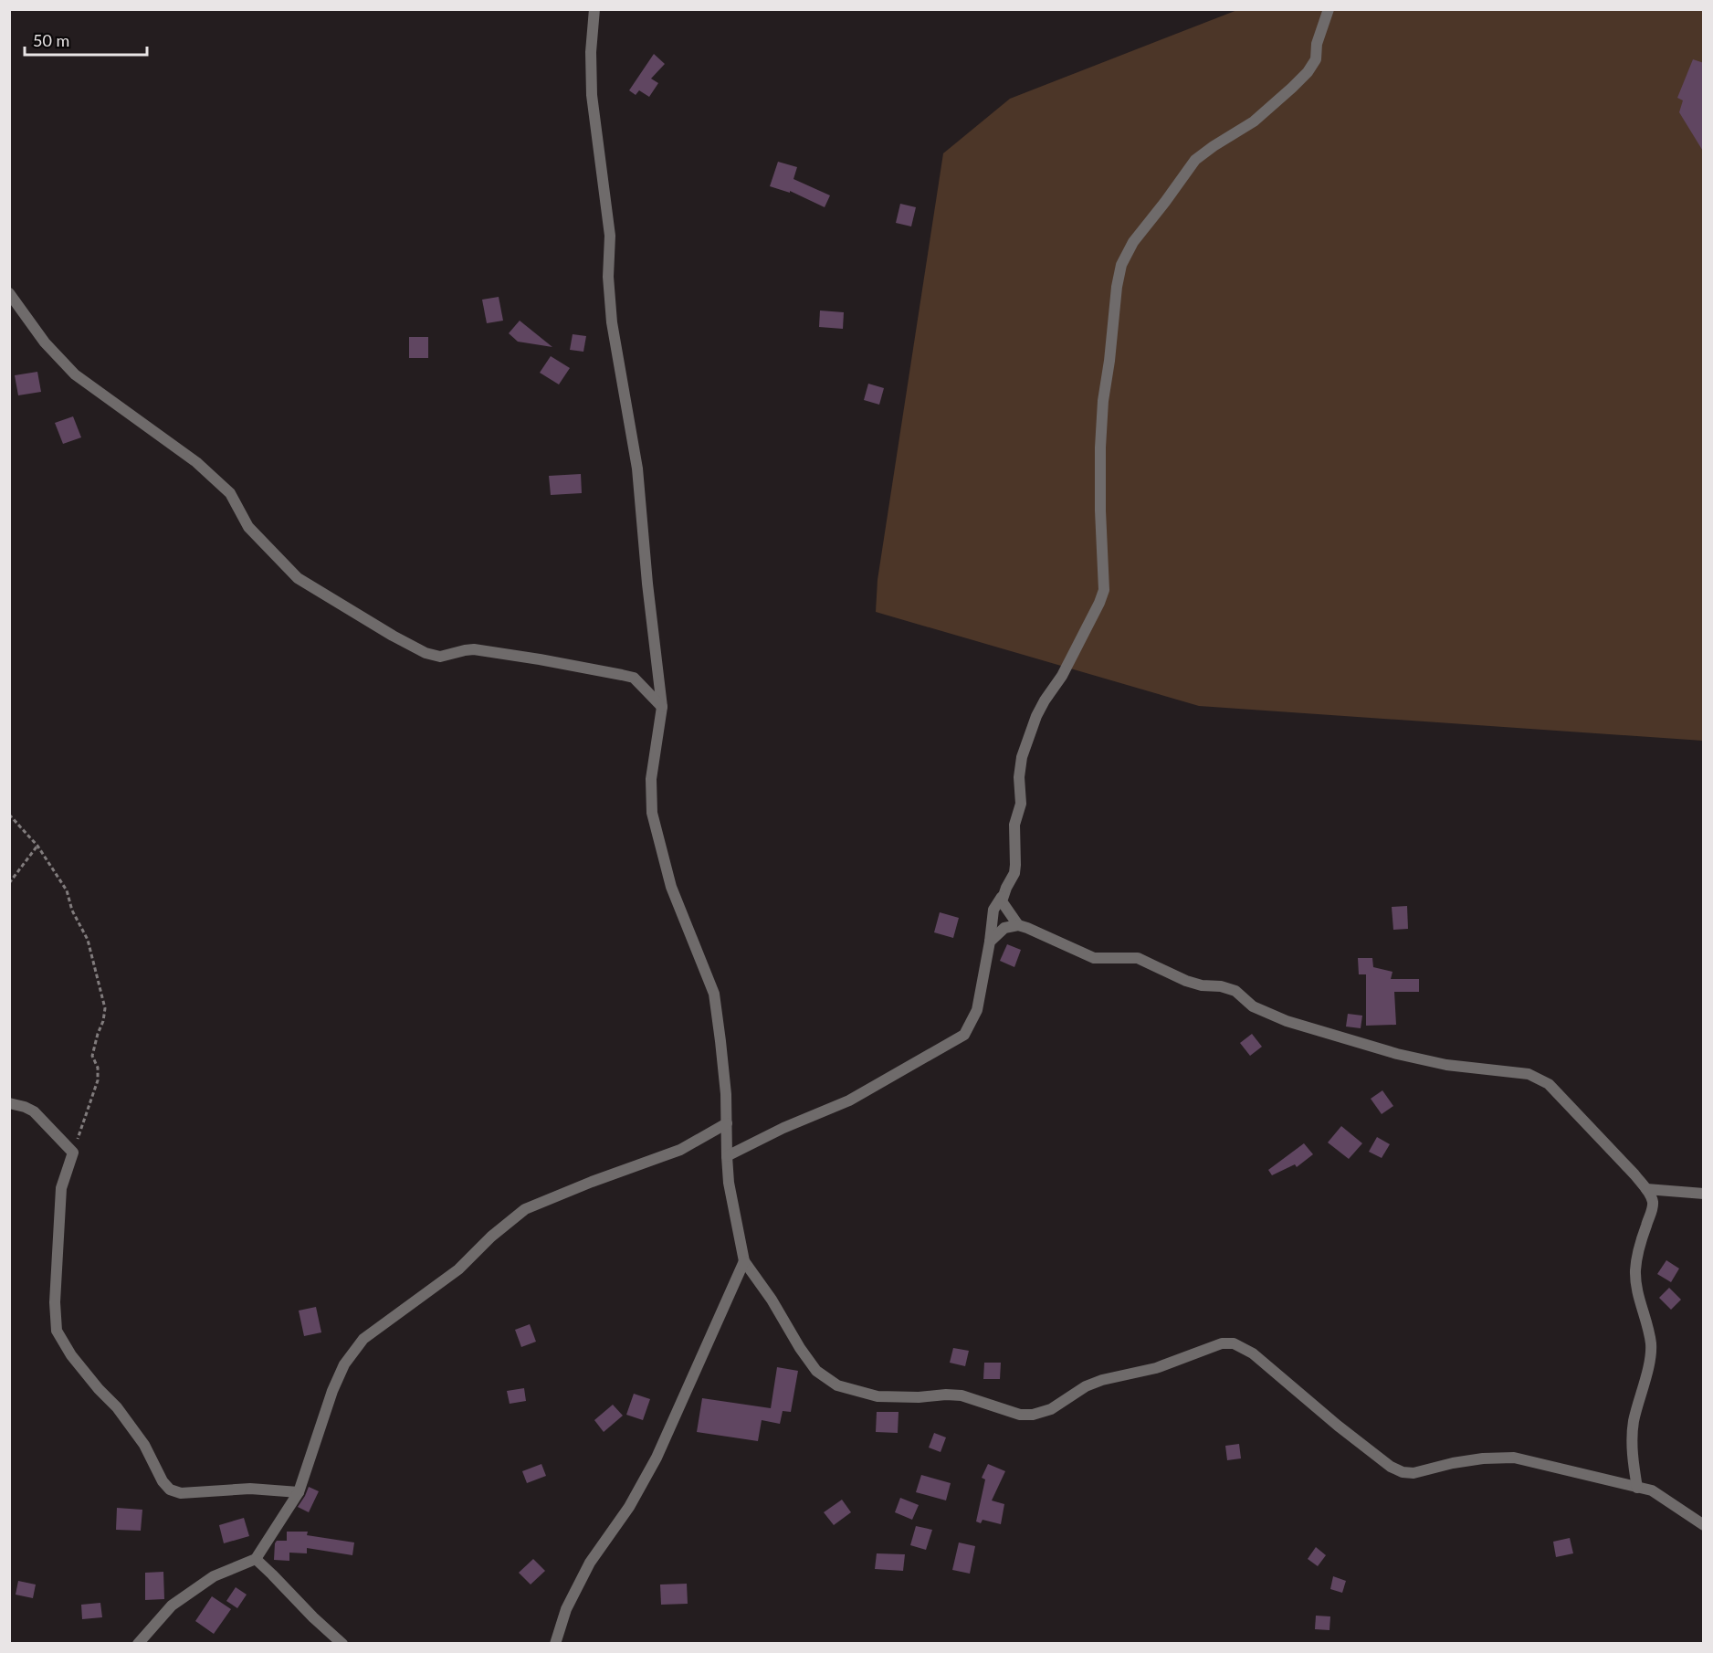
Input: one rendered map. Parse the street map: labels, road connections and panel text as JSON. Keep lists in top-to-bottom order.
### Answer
{
  "scale_bar": "50 m"
}
